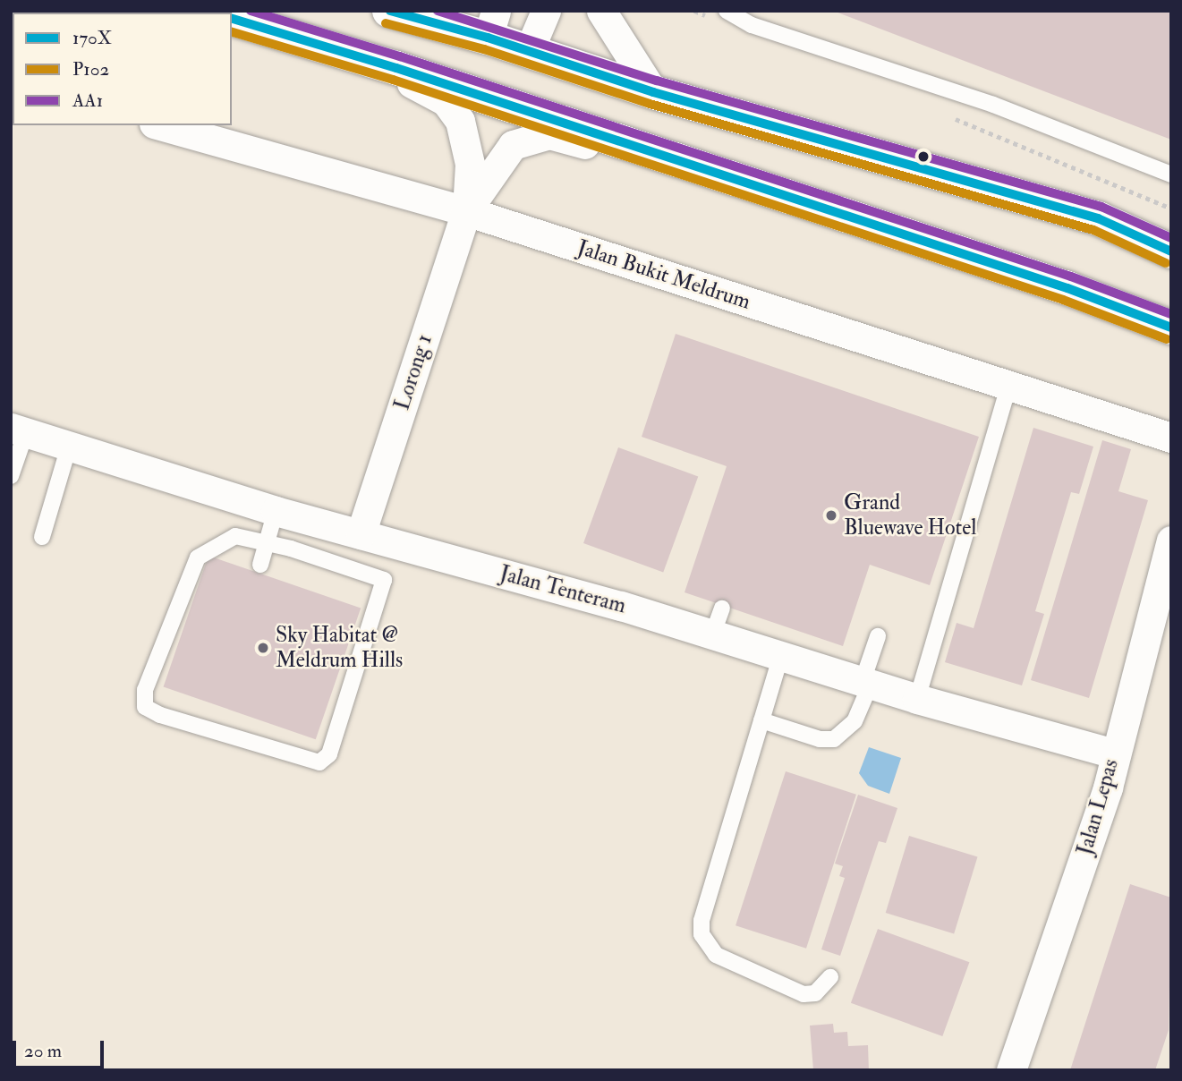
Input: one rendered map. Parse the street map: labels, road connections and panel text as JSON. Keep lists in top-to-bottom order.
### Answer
{
  "streets": {
    "street": [
      "Jalan Bukit Meldrum",
      "Lorong 1",
      "Jalan Tenteram",
      "Jalan Lepas"
    ]
  },
  "crossings": [
    ["Jalan Bukit Meldrum", "Lorong 1"],
    ["Lorong 1", "Jalan Tenteram"],
    ["Jalan Tenteram", "Jalan Lepas"]
  ],
  "places": ["Grand Bluewave Hotel", "Sky Habitat @ Meldrum Hills"],
  "lines": ["transit line 170X", "transit line AA1", "transit line P102"],
  "legend": ["170X", "P102", "AA1"],
  "scale_bar": "20 m"
}
